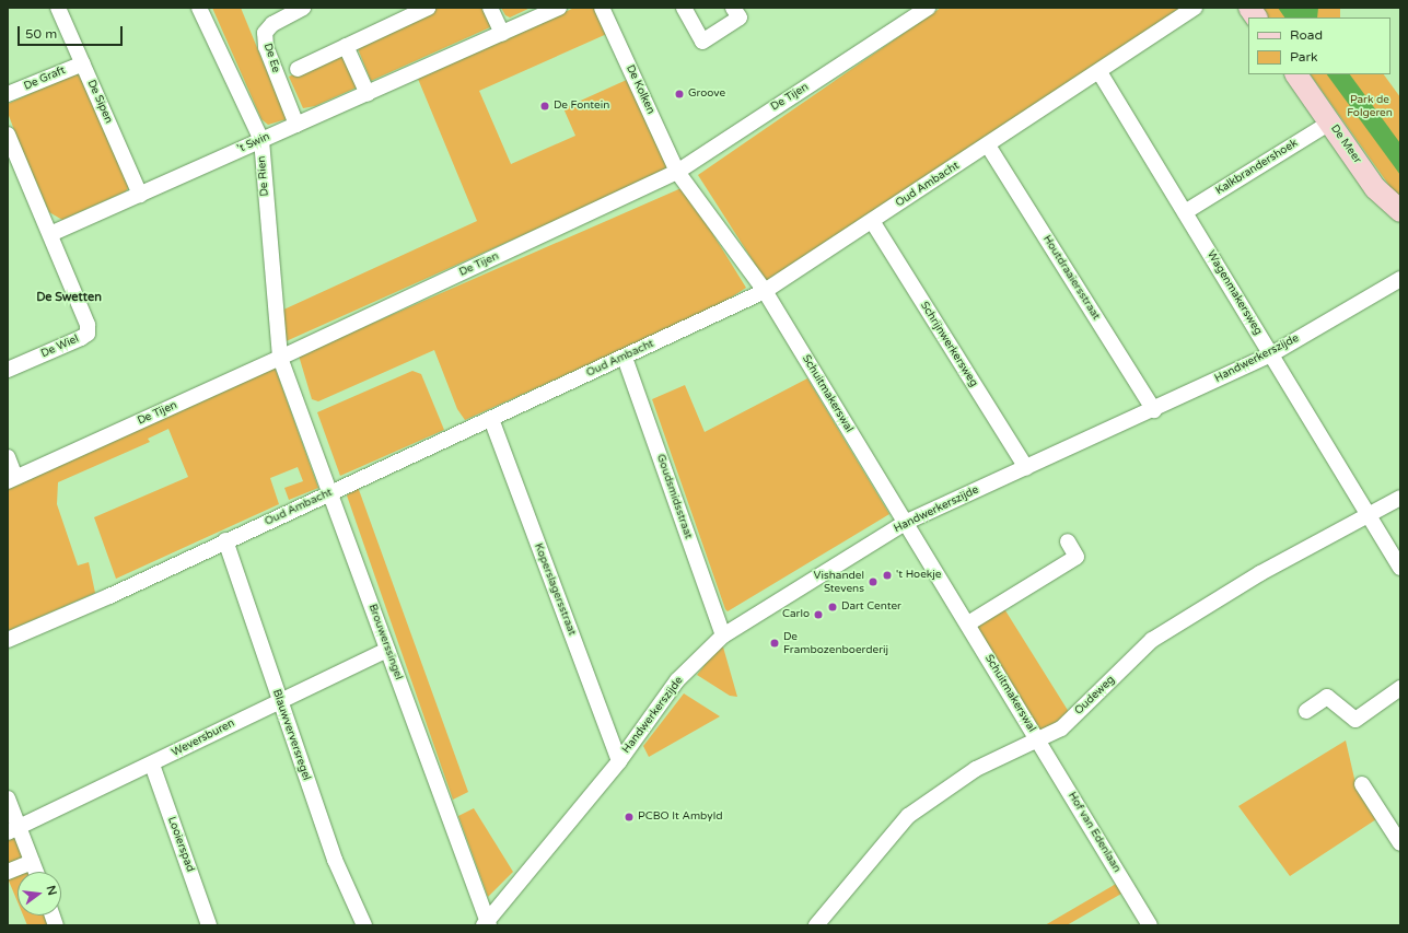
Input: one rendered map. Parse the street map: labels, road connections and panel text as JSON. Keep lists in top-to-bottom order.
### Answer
{
  "streets": {
    "street": [
      "De Ee",
      "De Graft",
      "De Kolken",
      "De Tijen",
      "De Sipen",
      "'t Swin",
      "De Meer",
      "Kalkbrandershoek",
      "De Rien",
      "Oud Ambacht",
      "Houtdraaiersstraat",
      "Wagenmakersweg",
      "Schrijnwerkersweg",
      "De Wiel",
      "Handwerkerszijde",
      "Schuitmakerswal",
      "Goudsmidsstraat",
      "Koperslagersstraat",
      "Brouwerssingel",
      "Oudeweg",
      "Blauwverversregel",
      "Weversburen",
      "Hof van Edenlaan",
      "Looierspad"
    ]
  },
  "crossings": [
    ["De Ee", "'t Swin"],
    ["De Graft", "De Sipen"],
    ["De Kolken", "De Tijen"],
    ["De Kolken", "Schuitmakerswal"],
    ["De Tijen", "De Rien"],
    ["De Tijen", "Schuitmakerswal"],
    ["De Tijen", "Brouwerssingel"],
    ["De Sipen", "'t Swin"],
    ["'t Swin", "De Rien"],
    ["De Meer", "Kalkbrandershoek"],
    ["Kalkbrandershoek", "Wagenmakersweg"],
    ["De Rien", "Brouwerssingel"],
    ["Oud Ambacht", "Houtdraaiersstraat"],
    ["Oud Ambacht", "Wagenmakersweg"],
    ["Oud Ambacht", "Schrijnwerkersweg"],
    ["Oud Ambacht", "Schuitmakerswal"],
    ["Oud Ambacht", "Goudsmidsstraat"],
    ["Oud Ambacht", "Koperslagersstraat"],
    ["Oud Ambacht", "Brouwerssingel"],
    ["Oud Ambacht", "Blauwverversregel"],
    ["Houtdraaiersstraat", "Handwerkerszijde"],
    ["Wagenmakersweg", "Handwerkerszijde"],
    ["Wagenmakersweg", "Oudeweg"],
    ["Schrijnwerkersweg", "Handwerkerszijde"],
    ["Handwerkerszijde", "Schuitmakerswal"],
    ["Handwerkerszijde", "Goudsmidsstraat"],
    ["Handwerkerszijde", "Koperslagersstraat"],
    ["Handwerkerszijde", "Brouwerssingel"],
    ["Schuitmakerswal", "Oudeweg"],
    ["Schuitmakerswal", "Hof van Edenlaan"],
    ["Brouwerssingel", "Weversburen"],
    ["Oudeweg", "Hof van Edenlaan"],
    ["Blauwverversregel", "Weversburen"],
    ["Weversburen", "Looierspad"]
  ],
  "districts": ["De Swetten"],
  "parks": ["Park de Folgeren"],
  "places": [
    "Groove",
    "De Fontein",
    "'t Hoekje",
    "Vishandel Stevens",
    "Dart Center",
    "Carlo",
    "De Frambozenboerderij",
    "PCBO It Ambyld"
  ],
  "legend": ["Road", "Park"],
  "scale_bar": "50 m",
  "north": "right"
}
